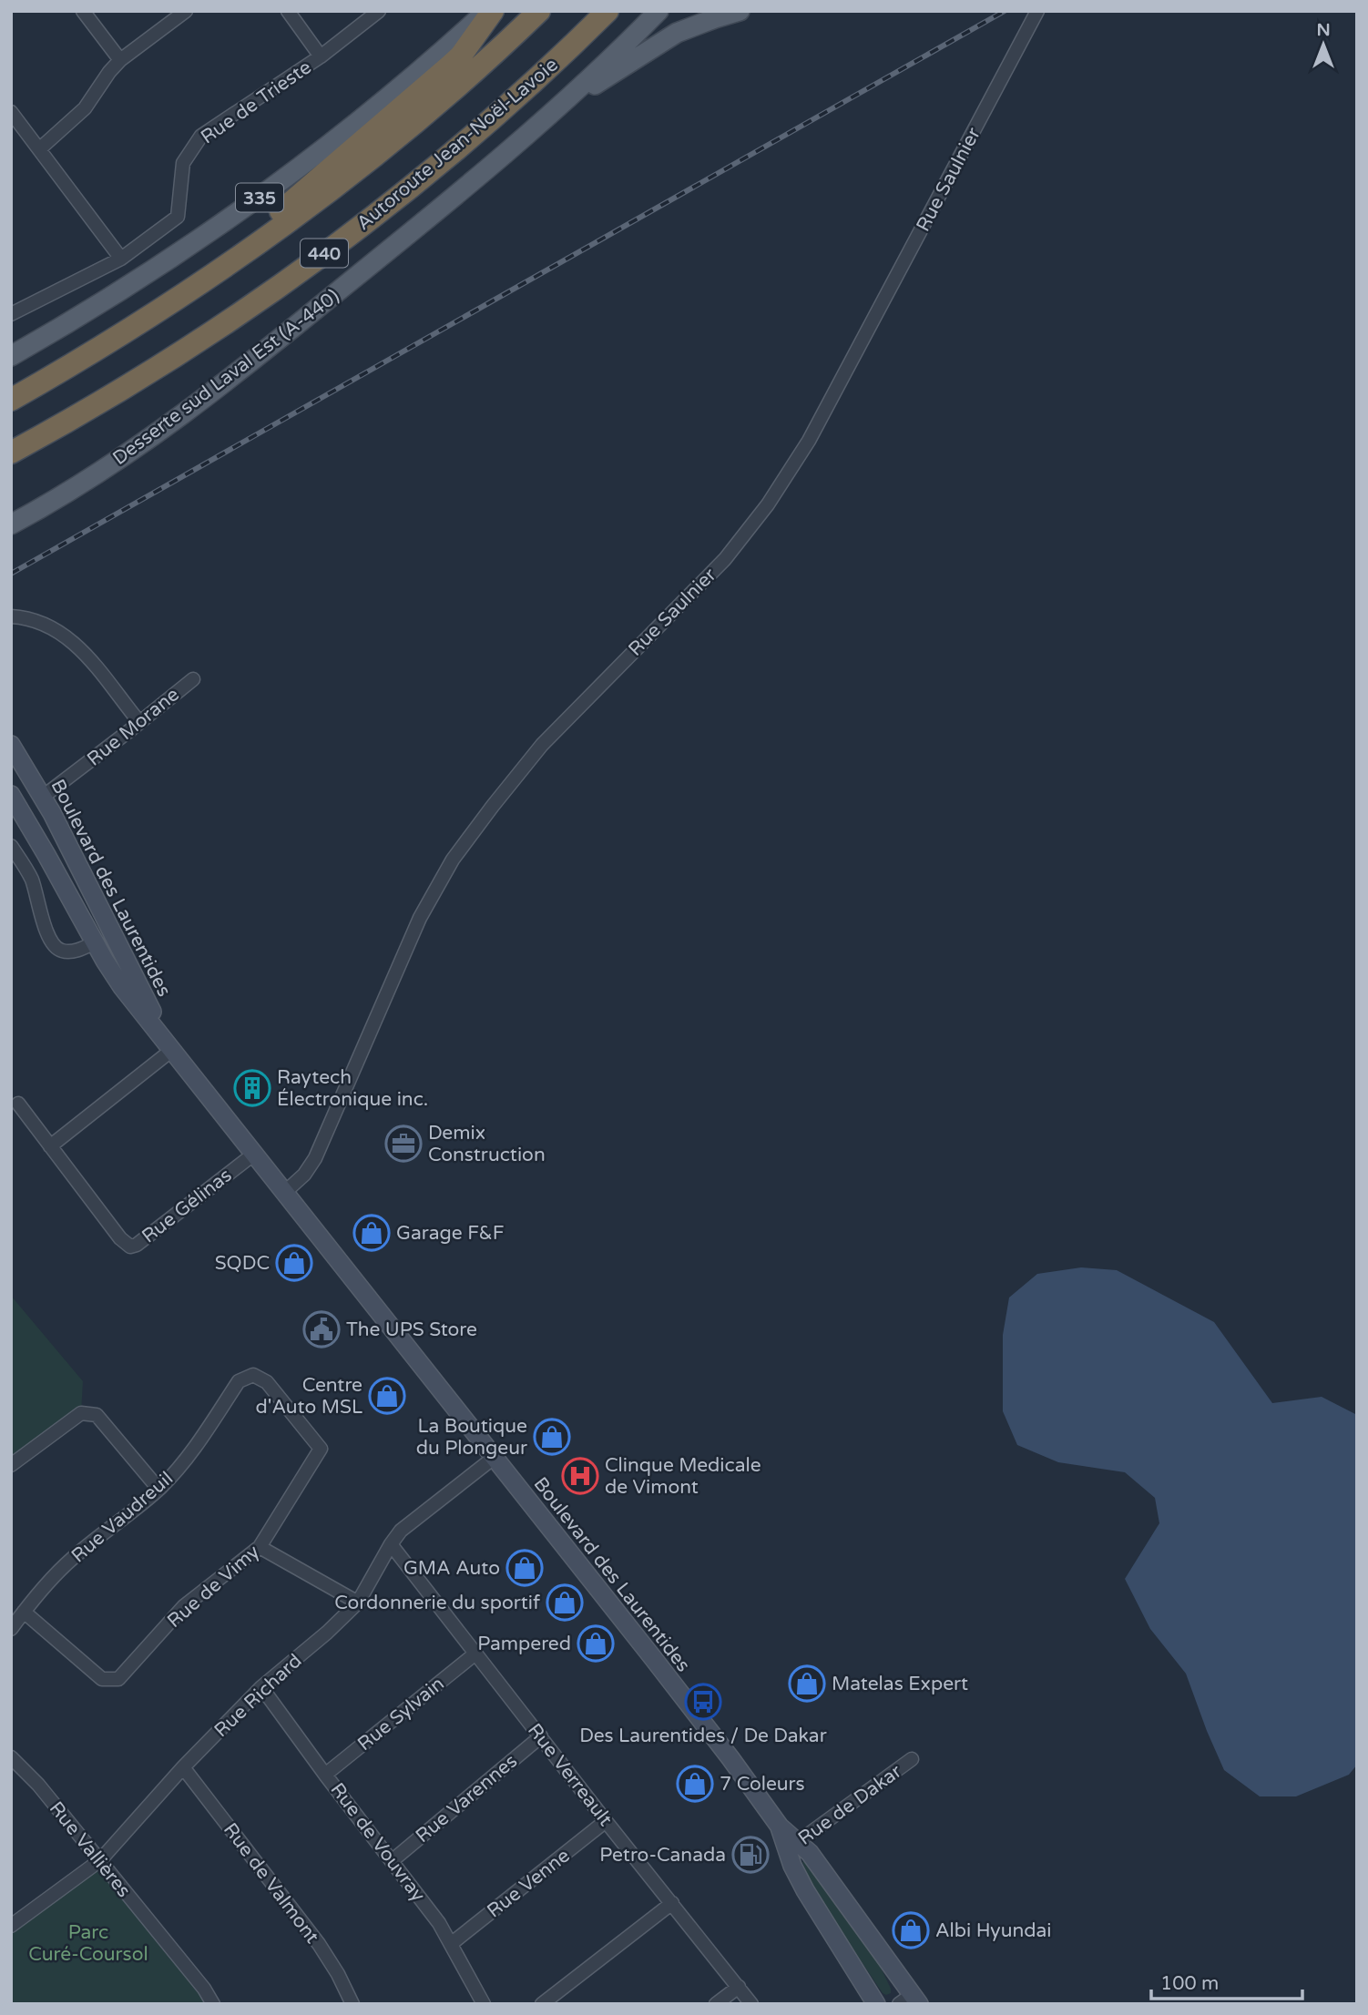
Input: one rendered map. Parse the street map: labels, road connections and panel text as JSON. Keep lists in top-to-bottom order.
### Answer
{
  "streets": {
    "highway": ["Autoroute Jean-Noël-Lavoie", "440"],
    "main road": ["335", "Desserte sud Laval Est (A-440)", "Boulevard des Laurentides"],
    "street": [
      "Rue de Trieste",
      "Rue Saulnier",
      "Rue Morane",
      "Rue Gélinas",
      "Rue Vaudreuil",
      "Rue de Vimy",
      "Rue Richard",
      "Rue Sylvain",
      "Rue Verreault",
      "Rue Varennes",
      "Rue de Dakar",
      "Rue de Vouvray",
      "Rue Vallières",
      "Rue de Valmont",
      "Rue Venne"
    ]
  },
  "crossings": [
    ["Rue Saulnier", "Boulevard des Laurentides"],
    ["Rue Morane", "Boulevard des Laurentides"],
    ["Boulevard des Laurentides", "Rue Gélinas"],
    ["Boulevard des Laurentides", "Rue Richard"],
    ["Boulevard des Laurentides", "Rue de Dakar"],
    ["Rue Vaudreuil", "Rue de Vimy"],
    ["Rue Richard", "Rue Verreault"],
    ["Rue Richard", "Rue de Vouvray"],
    ["Rue Richard", "Rue Vallières"],
    ["Rue Richard", "Rue de Valmont"],
    ["Rue Sylvain", "Rue Verreault"],
    ["Rue Sylvain", "Rue de Vouvray"],
    ["Rue Verreault", "Rue Varennes"],
    ["Rue Verreault", "Rue Venne"],
    ["Rue Varennes", "Rue de Vouvray"],
    ["Rue de Vouvray", "Rue Venne"]
  ],
  "parks": ["Parc Curé-Coursol"],
  "places": {
    "building": ["Raytech Électronique inc."],
    "office": ["Demix Construction"],
    "shop": [
      "Garage F&F",
      "SQDC",
      "Centre d'Auto MSL",
      "La Boutique du Plongeur",
      "GMA Auto",
      "Cordonnerie du sportif",
      "Pampered",
      "Matelas Expert",
      "7 Coleurs",
      "Albi Hyundai"
    ],
    "public building": ["The UPS Store"],
    "hospital": ["Clinque Medicale de Vimont"],
    "bus stop": ["Des Laurentides / De Dakar"],
    "fuel station": ["Petro-Canada"]
  },
  "scale_bar": "100 m",
  "north": "top"
}
